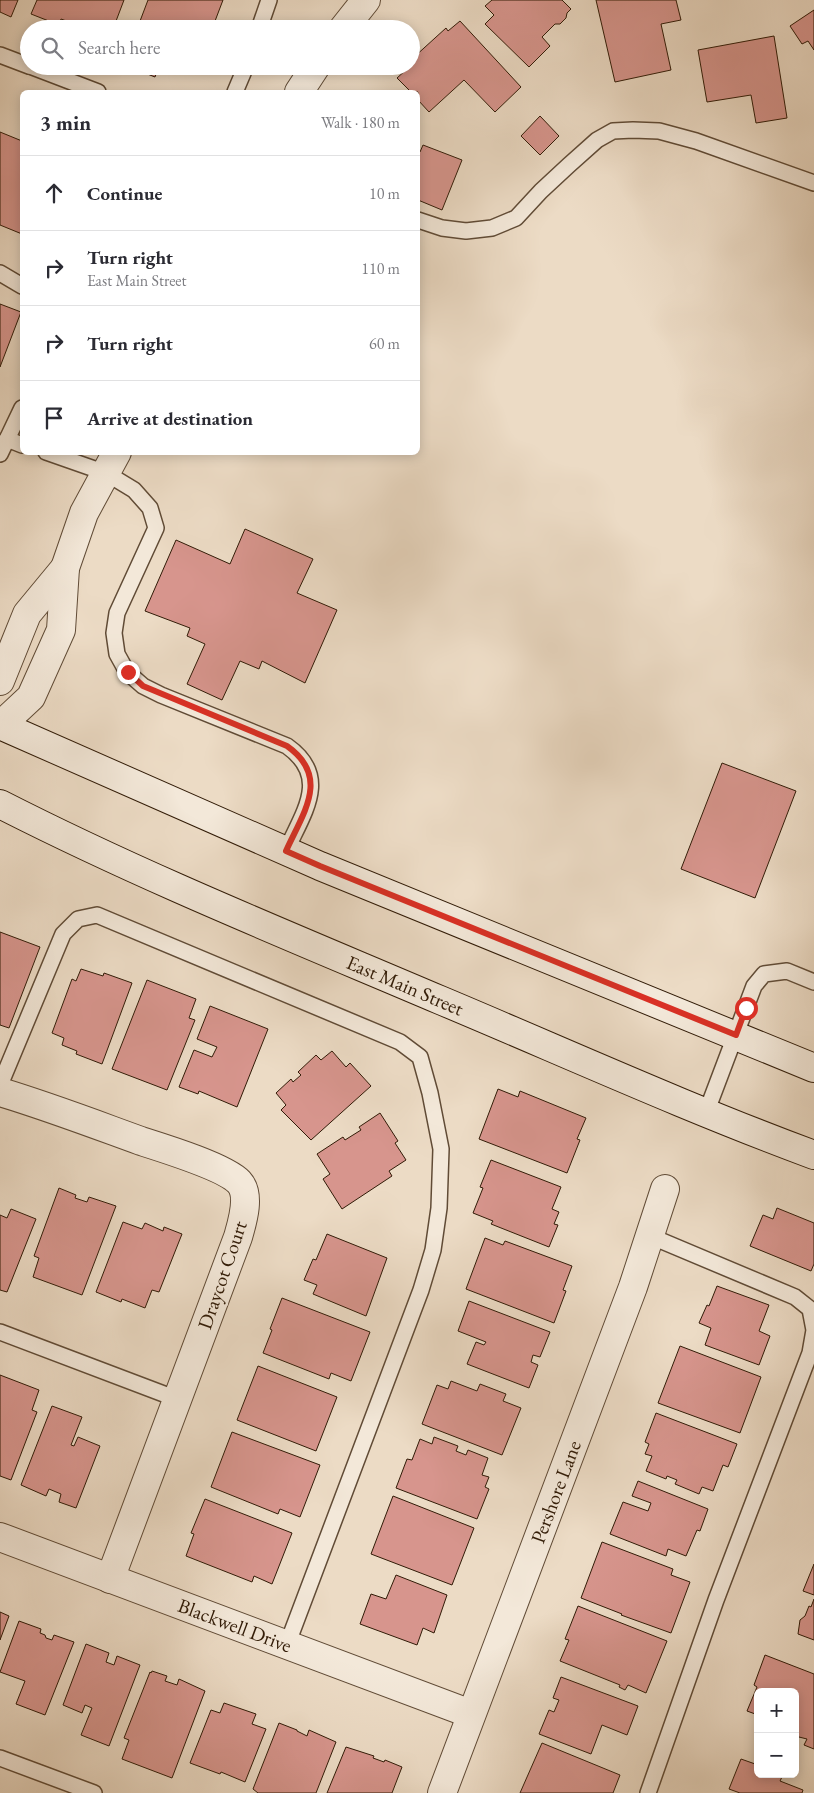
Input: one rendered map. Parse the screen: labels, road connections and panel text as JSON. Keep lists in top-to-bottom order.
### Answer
{
  "streets": {
    "street": [
      "East Main Street",
      "Draycot Court",
      "Pershore Lane",
      "Blackwell Drive"
    ]
  },
  "crossings": [
    ["Draycot Court", "Blackwell Drive"],
    ["Pershore Lane", "Blackwell Drive"]
  ],
  "page": {
    "search": "Search here",
    "heading": ["3 min", "Walk · 180 m"],
    "list": [
      ["Continue", "10 m"],
      ["Turn right", "East Main Street", "110 m"],
      ["Turn right", "60 m"],
      "Arrive at destination"
    ],
    "map_buttons": ["+", "−"]
  }
}
